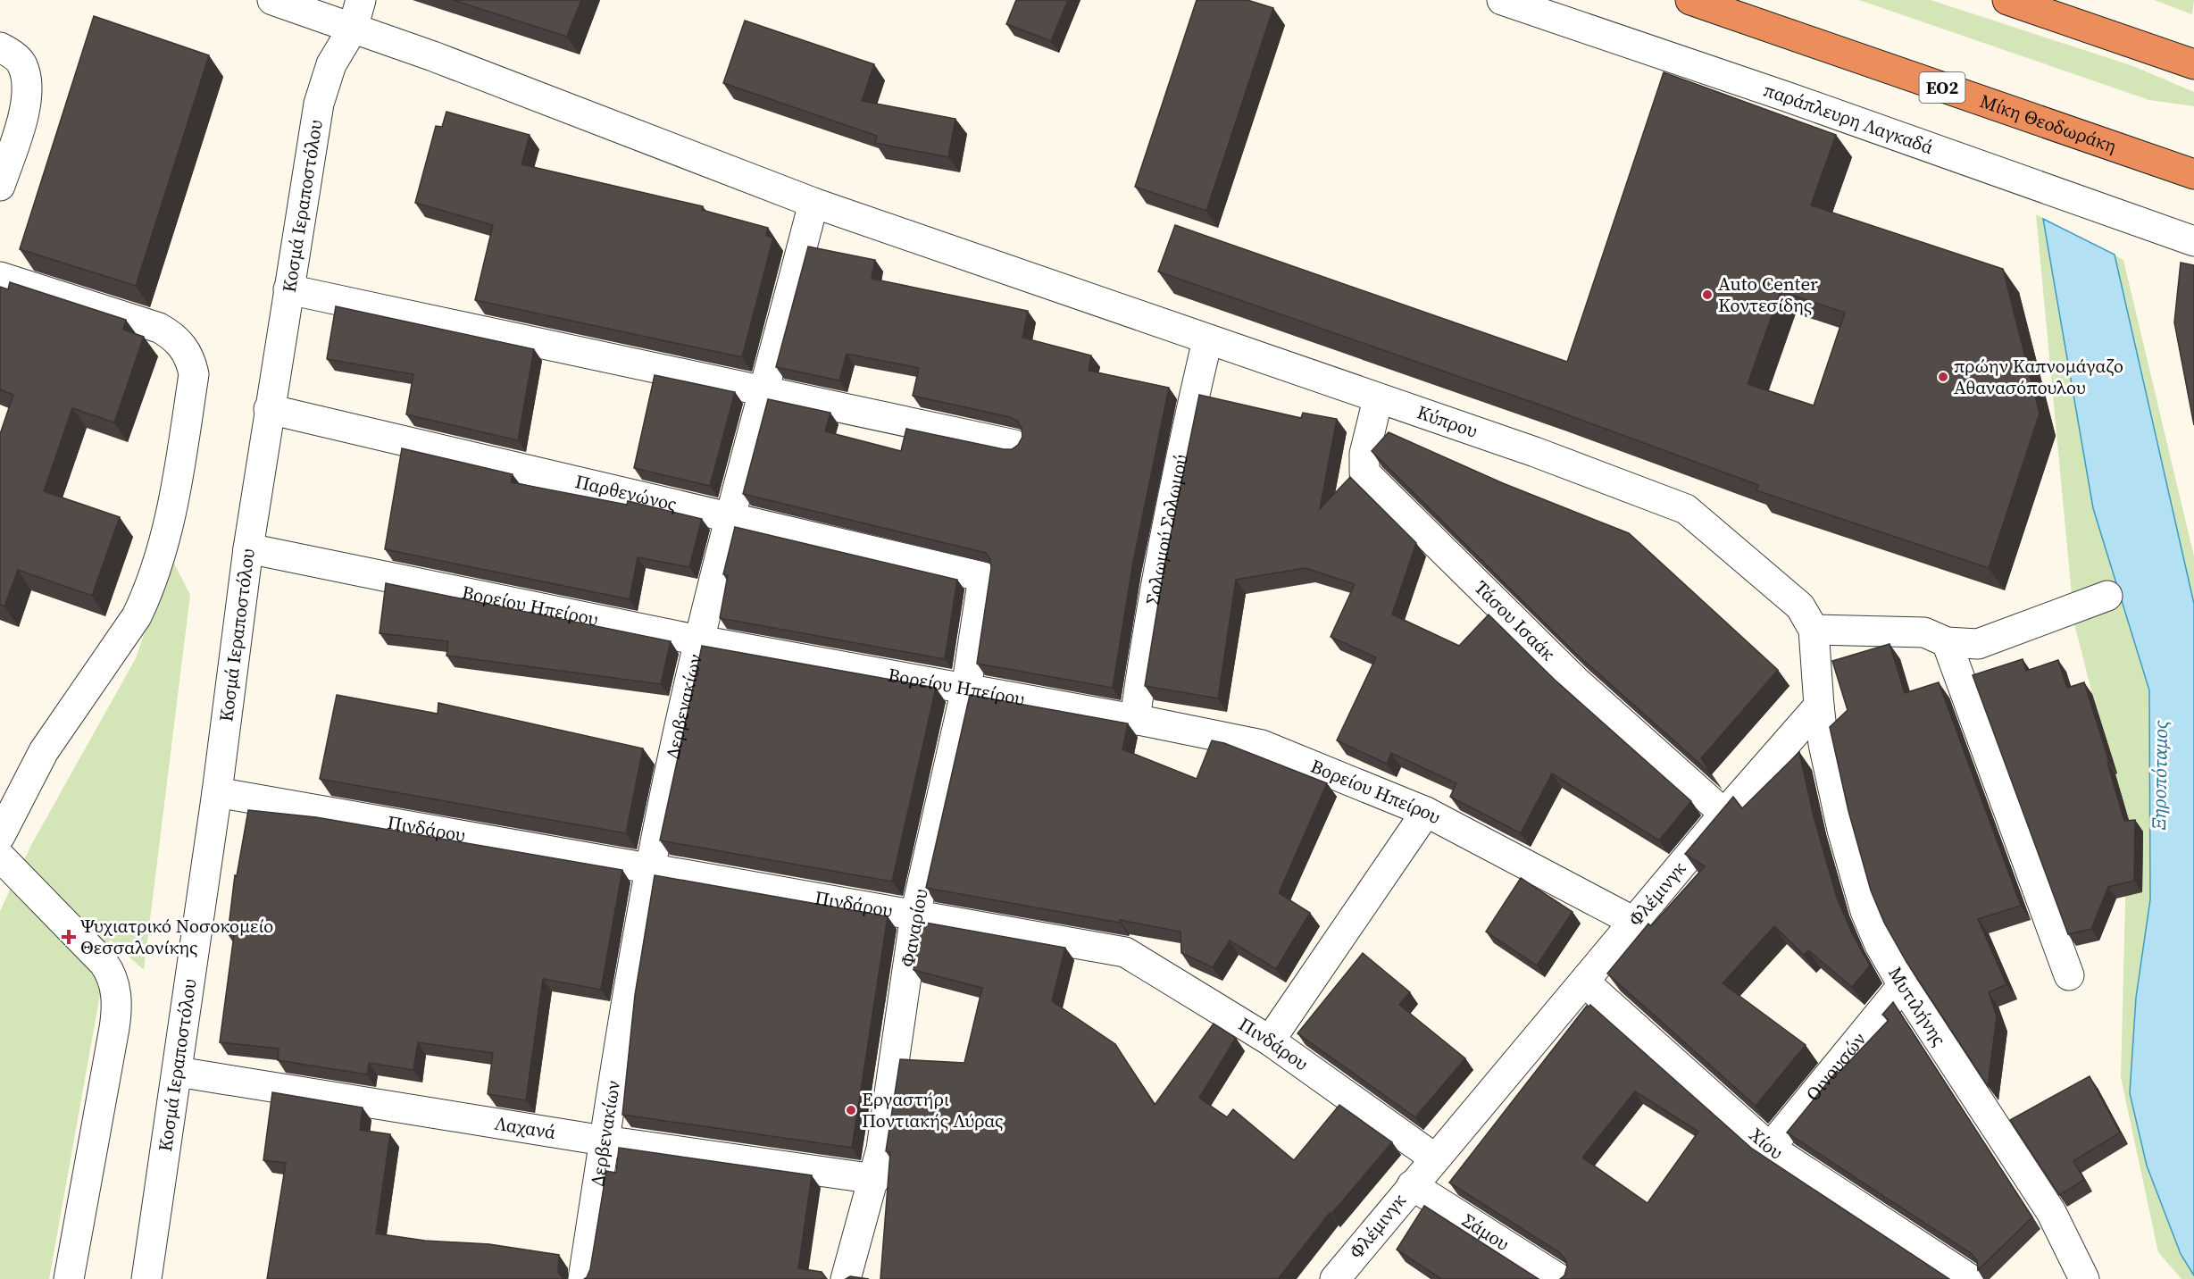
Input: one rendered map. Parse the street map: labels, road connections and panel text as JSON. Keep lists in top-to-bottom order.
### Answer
{
  "streets": {
    "highway": ["ΕΟ2", "Μίκη Θεοδωράκη"],
    "street": [
      "παράπλευρη Λαγκαδά",
      "Κοσμά Ιεραποστόλου",
      "Κύπρου",
      "Παρθενώνος",
      "Σολωμού Σολωμού",
      "Βορείου Ηπείρου",
      "Τάσου Ισαάκ",
      "Δερβενακίων",
      "Πινδάρου",
      "Φλέμινγκ",
      "Φαναρίου",
      "Μυτιλήνης",
      "Οινουσών",
      "Λαχανά",
      "Χίου",
      "Σάμου"
    ]
  },
  "crossings": [
    ["Κοσμά Ιεραποστόλου", "Κύπρου"],
    ["Κοσμά Ιεραποστόλου", "Παρθενώνος"],
    ["Κοσμά Ιεραποστόλου", "Βορείου Ηπείρου"],
    ["Κοσμά Ιεραποστόλου", "Πινδάρου"],
    ["Κοσμά Ιεραποστόλου", "Λαχανά"],
    ["Κύπρου", "Σολωμού Σολωμού"],
    ["Κύπρου", "Τάσου Ισαάκ"],
    ["Κύπρου", "Δερβενακίων"],
    ["Παρθενώνος", "Δερβενακίων"],
    ["Παρθενώνος", "Φαναρίου"],
    ["Σολωμού Σολωμού", "Βορείου Ηπείρου"],
    ["Βορείου Ηπείρου", "Δερβενακίων"],
    ["Βορείου Ηπείρου", "Φλέμινγκ"],
    ["Βορείου Ηπείρου", "Φαναρίου"],
    ["Τάσου Ισαάκ", "Φλέμινγκ"],
    ["Δερβενακίων", "Πινδάρου"],
    ["Δερβενακίων", "Λαχανά"],
    ["Πινδάρου", "Φλέμινγκ"],
    ["Πινδάρου", "Φαναρίου"],
    ["Φλέμινγκ", "Μυτιλήνης"],
    ["Φλέμινγκ", "Χίου"],
    ["Φλέμινγκ", "Σάμου"],
    ["Φαναρίου", "Λαχανά"],
    ["Μυτιλήνης", "Οινουσών"],
    ["Οινουσών", "Χίου"]
  ],
  "water": ["Ξηροπόταμος"],
  "places": {
    "other": ["Auto Center Κοντεσίδης", "πρώην Καπνομάγαζο Αθανασόπουλου", "Εργαστήρι Ποντιακής Λύρας"],
    "health": ["Ψυχιατρικό Νοσοκομείο Θεσσαλονίκης"]
  }
}
